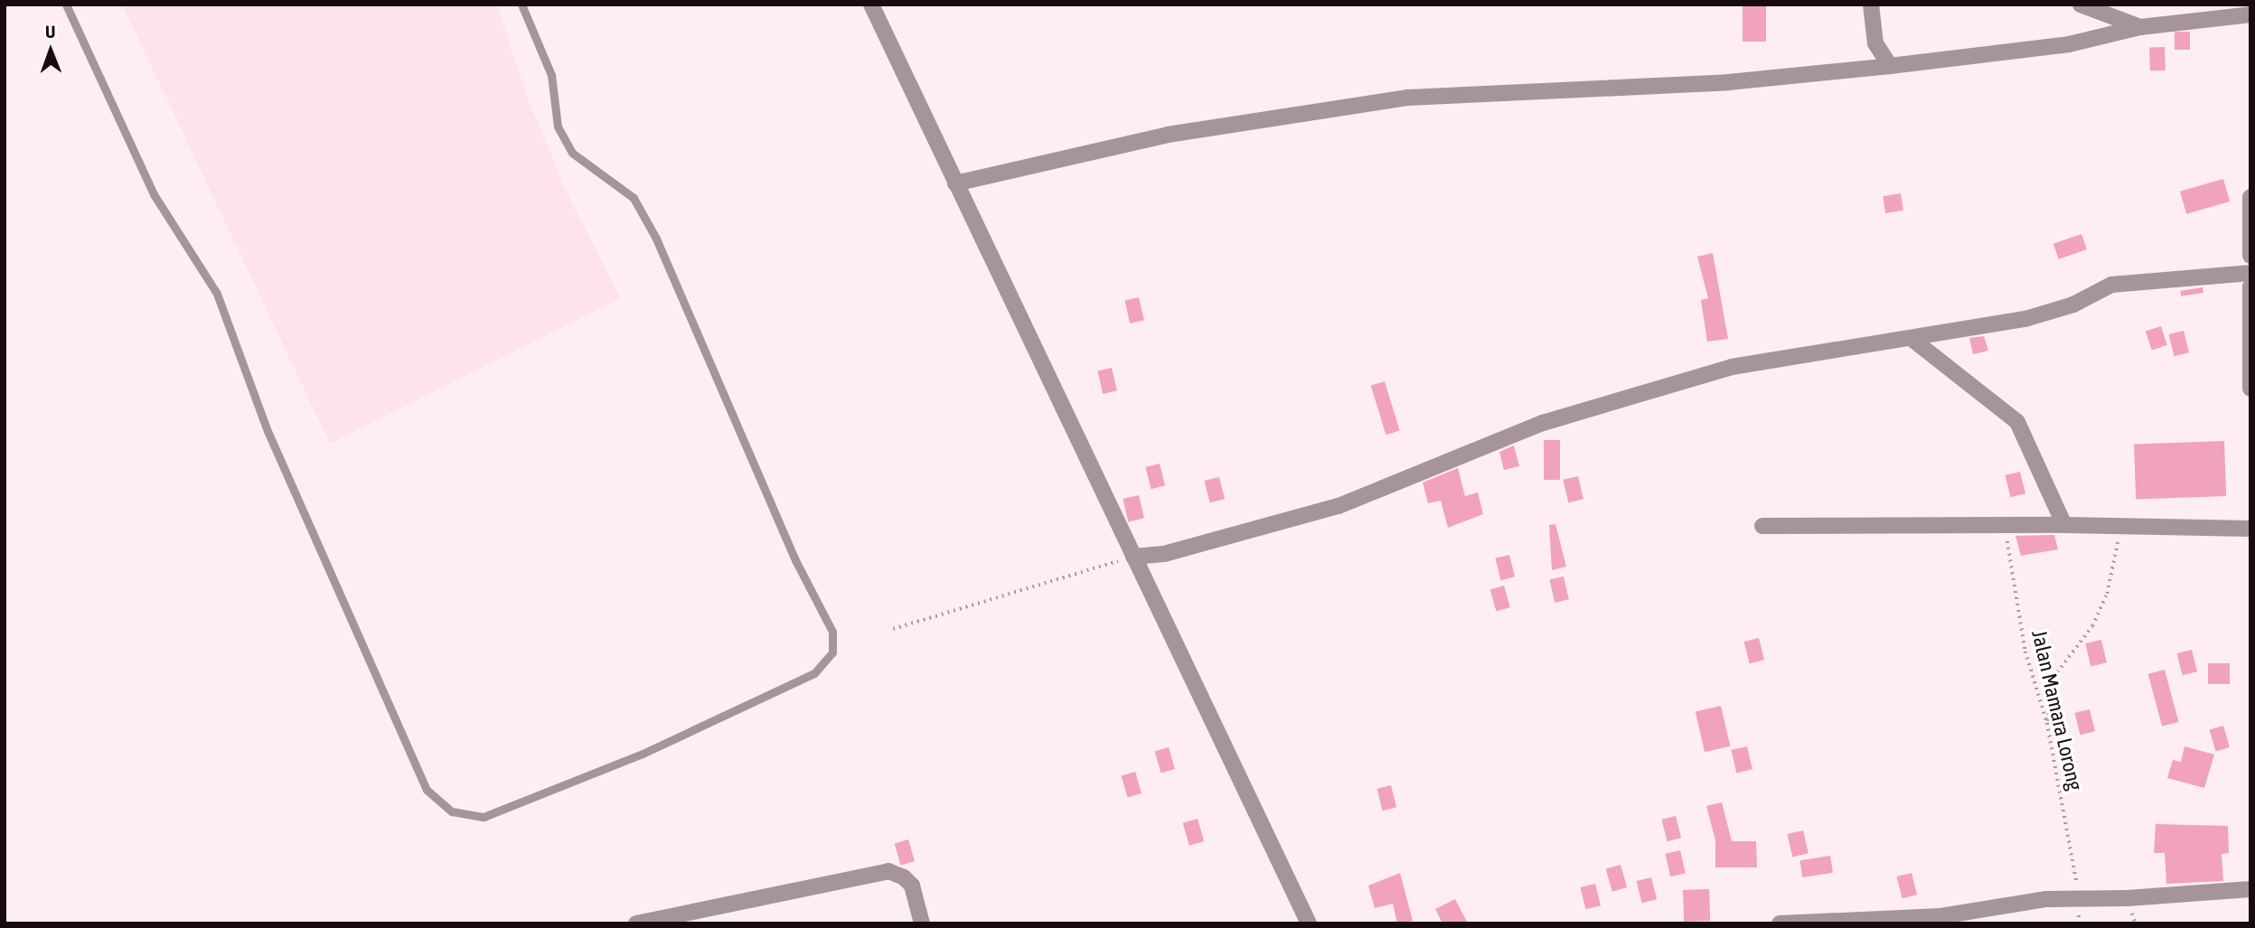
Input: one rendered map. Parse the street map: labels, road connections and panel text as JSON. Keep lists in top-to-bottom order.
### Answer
{
  "streets": {
    "path": ["Jalan Mamara Lorong"]
  },
  "north": "top"
}
